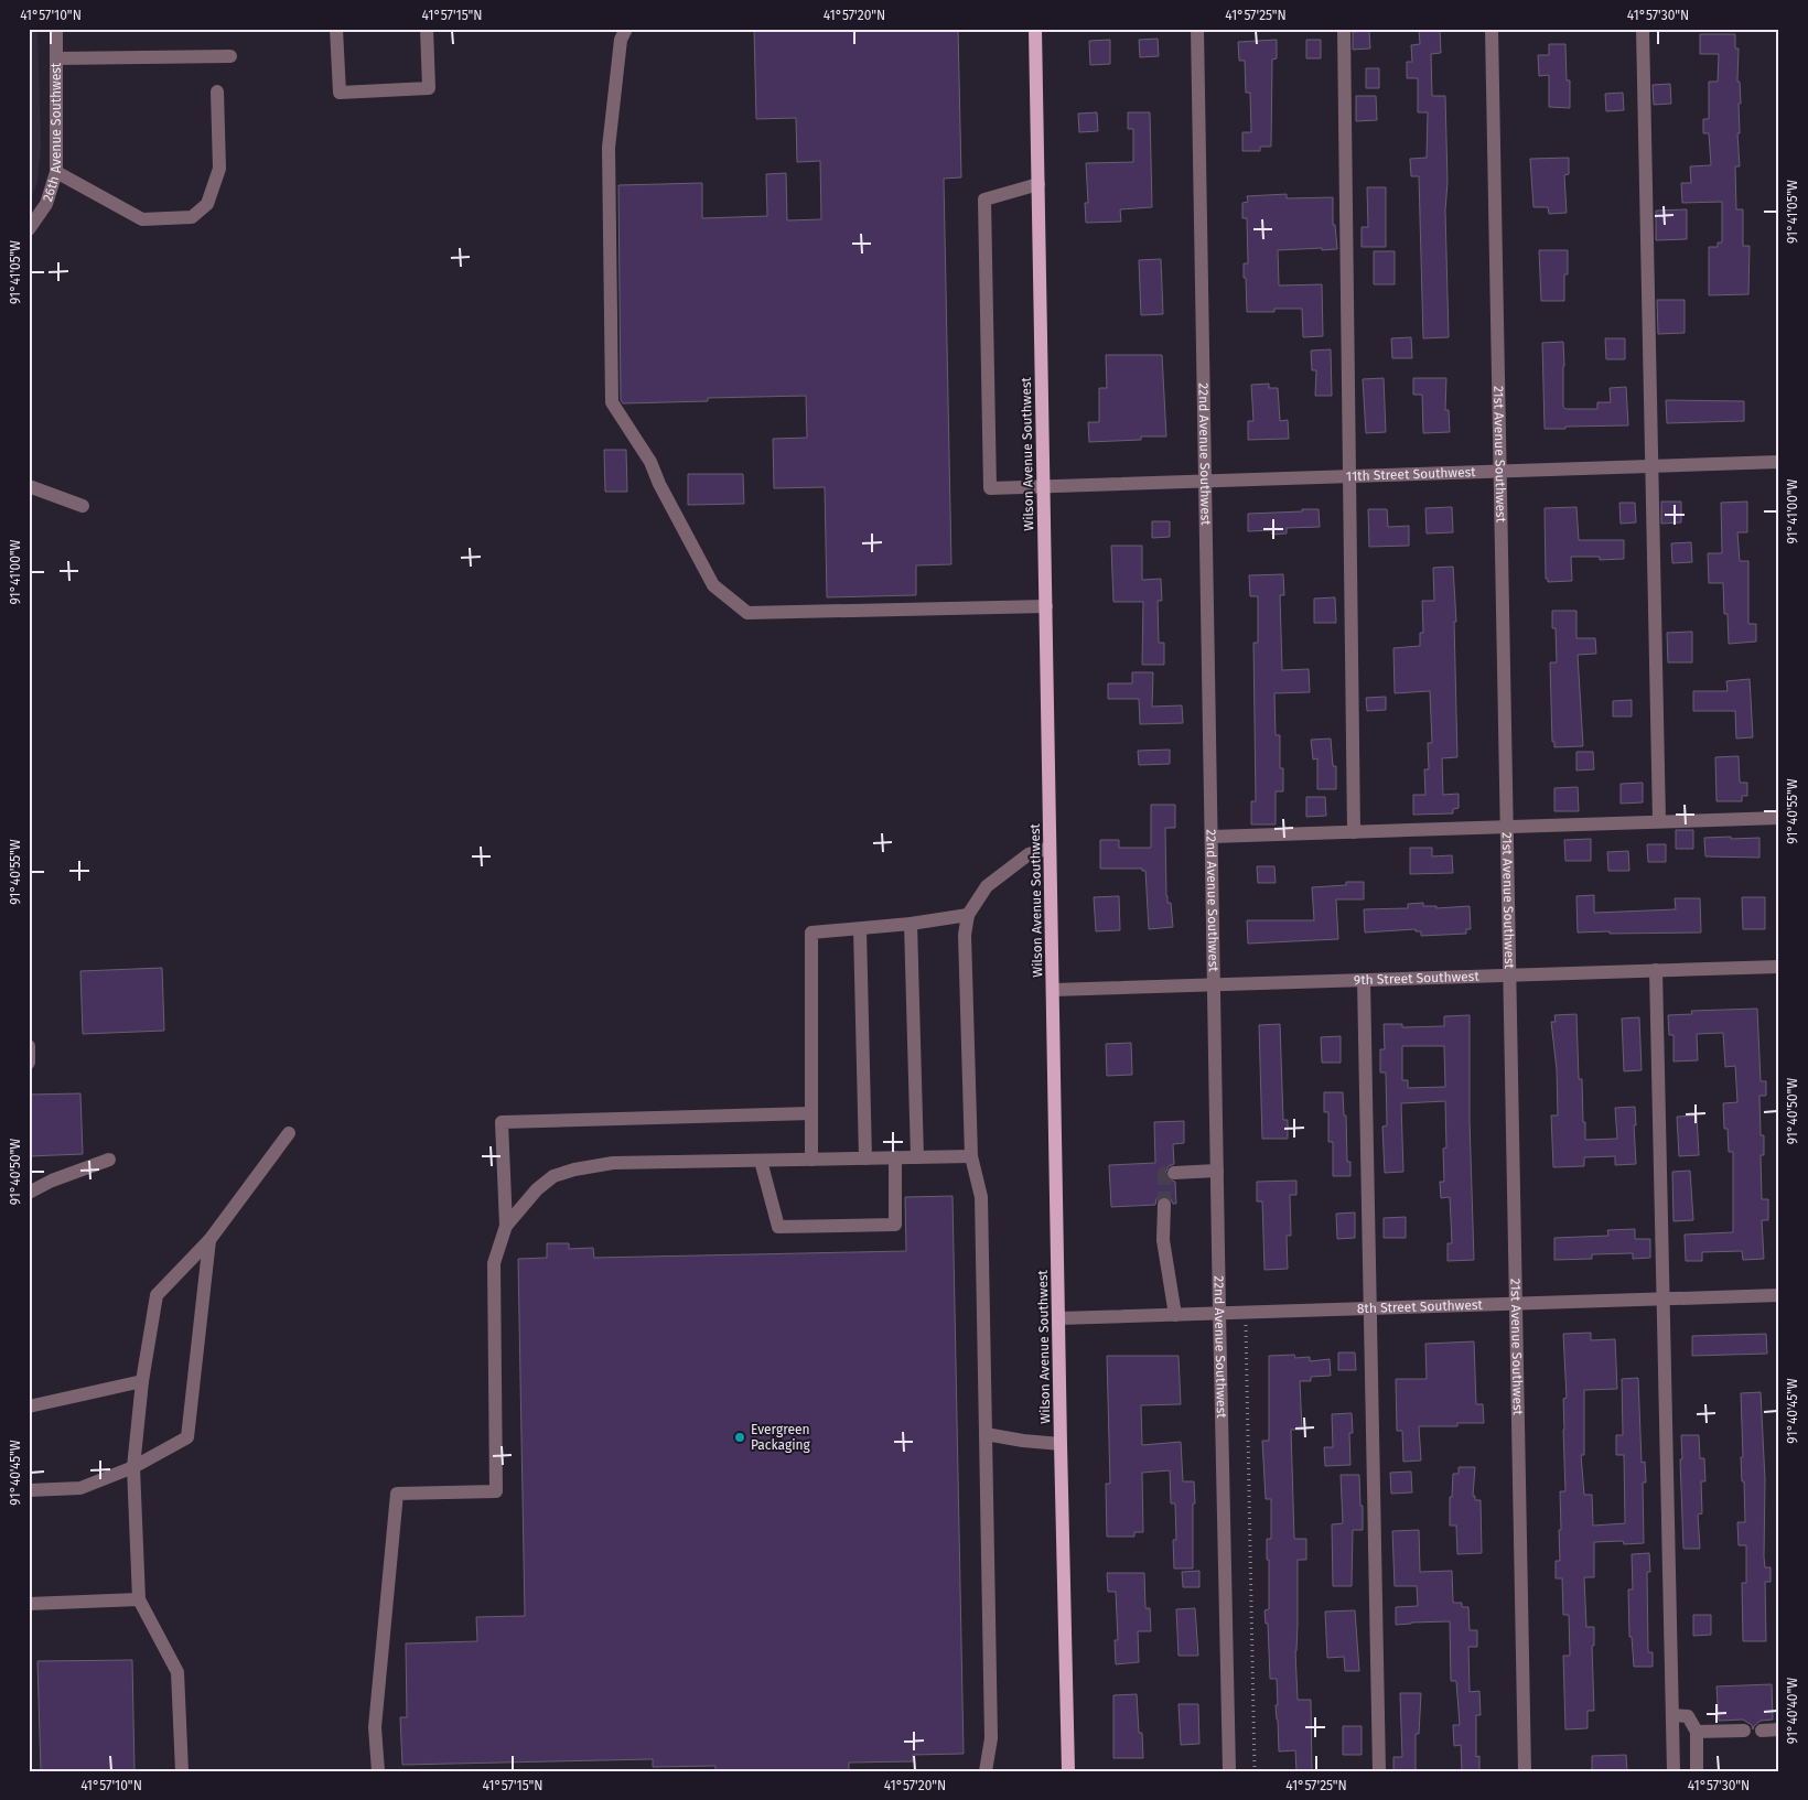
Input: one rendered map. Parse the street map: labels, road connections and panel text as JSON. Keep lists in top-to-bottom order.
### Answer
{
  "streets": {
    "main road": ["Wilson Avenue Southwest"],
    "street": [
      "26th Avenue Southwest",
      "22nd Avenue Southwest",
      "21st Avenue Southwest",
      "11th Street Southwest",
      "9th Street Southwest",
      "8th Street Southwest"
    ]
  },
  "crossings": [
    ["Wilson Avenue Southwest", "11th Street Southwest"],
    ["Wilson Avenue Southwest", "9th Street Southwest"],
    ["Wilson Avenue Southwest", "8th Street Southwest"],
    ["22nd Avenue Southwest", "11th Street Southwest"],
    ["22nd Avenue Southwest", "9th Street Southwest"],
    ["22nd Avenue Southwest", "8th Street Southwest"],
    ["21st Avenue Southwest", "11th Street Southwest"],
    ["21st Avenue Southwest", "9th Street Southwest"],
    ["21st Avenue Southwest", "8th Street Southwest"]
  ],
  "places": ["Evergreen Packaging"],
  "coordinates": [
    "41°57'10\"N",
    "41°57'15\"N",
    "41°57'20\"N",
    "41°57'25\"N",
    "41°57'30\"N",
    "91°41'05\"W",
    "91°41'00\"W",
    "91°40'55\"W",
    "91°40'50\"W",
    "91°40'45\"W",
    "91°40'40\"W"
  ]
}
